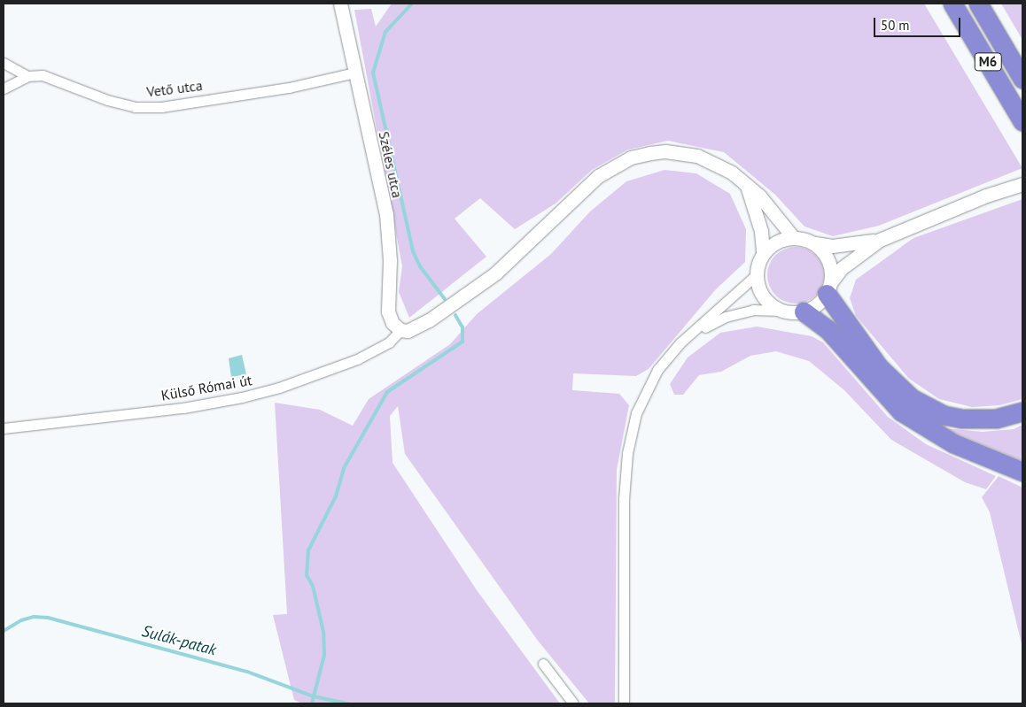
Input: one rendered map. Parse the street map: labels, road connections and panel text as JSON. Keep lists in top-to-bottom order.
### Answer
{
  "streets": {
    "highway": ["M6"],
    "street": ["Vető utca", "Széles utca", "Külső Római út"]
  },
  "crossings": [
    ["Vető utca", "Széles utca"],
    ["Széles utca", "Külső Római út"]
  ],
  "water": ["Sulák-patak"],
  "scale_bar": "50 m"
}
